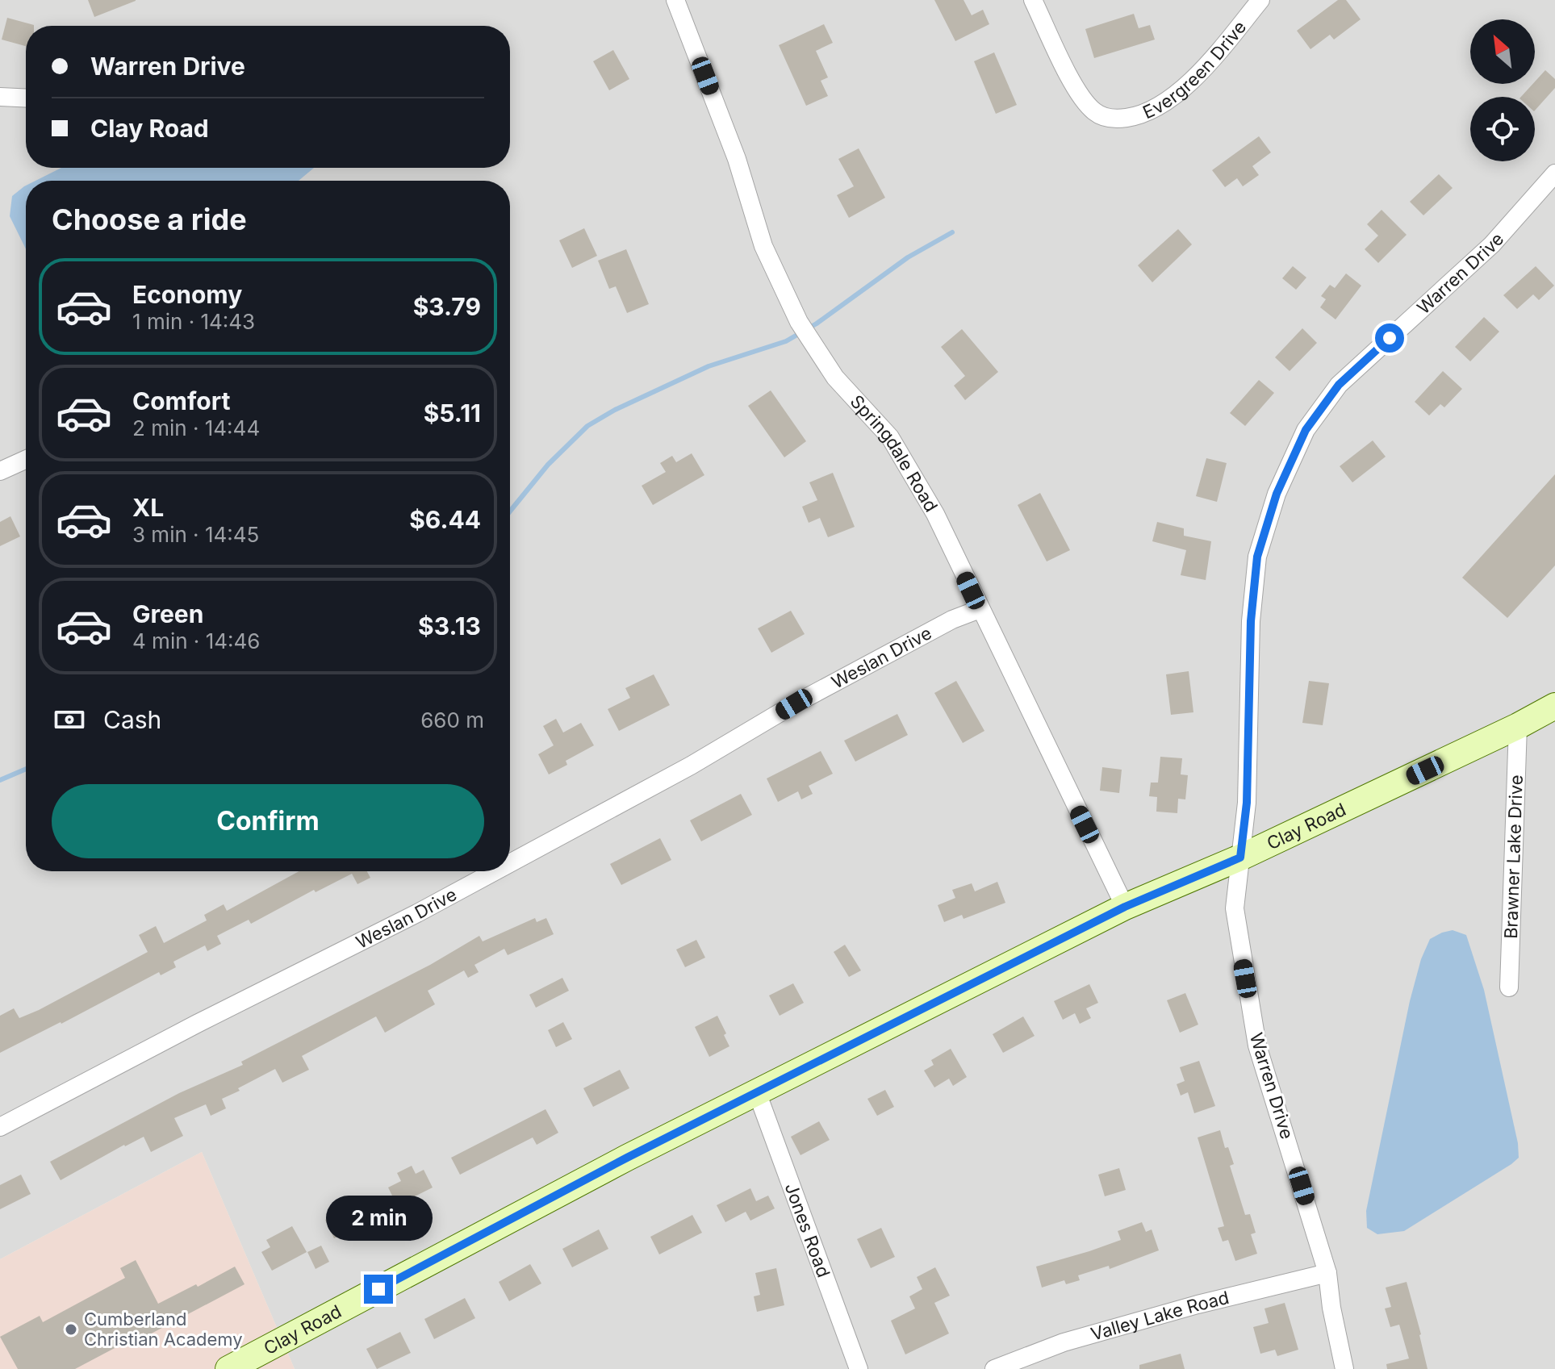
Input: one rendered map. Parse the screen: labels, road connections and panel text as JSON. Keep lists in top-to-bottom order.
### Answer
{
  "streets": {
    "street": [
      "Evergreen Drive",
      "Warren Drive",
      "Springdale Road",
      "Weslan Drive",
      "Clay Road",
      "Brawner Lake Drive",
      "Jones Road",
      "Valley Lake Road"
    ]
  },
  "crossings": [
    ["Warren Drive", "Clay Road"],
    ["Warren Drive", "Valley Lake Road"],
    ["Springdale Road", "Weslan Drive"],
    ["Springdale Road", "Clay Road"],
    ["Clay Road", "Brawner Lake Drive"],
    ["Clay Road", "Jones Road"]
  ],
  "places": ["Cumberland Christian Academy"],
  "north": "top left",
  "page": {
    "banner": ["Warren Drive", "Clay Road"],
    "heading": "Choose a ride",
    "list": [
      {
        "name": "Economy",
        "note": "1 min · 14:43",
        "value": "$3.79"
      },
      {
        "name": "Comfort",
        "note": "2 min · 14:44",
        "value": "$5.11"
      },
      {
        "name": "XL",
        "note": "3 min · 14:45",
        "value": "$6.44"
      },
      {
        "name": "Green",
        "note": "4 min · 14:46",
        "value": "$3.13"
      }
    ],
    "pay": ["Cash", "660 m"],
    "buttons": "Confirm",
    "bubble": "2 min"
  }
}
